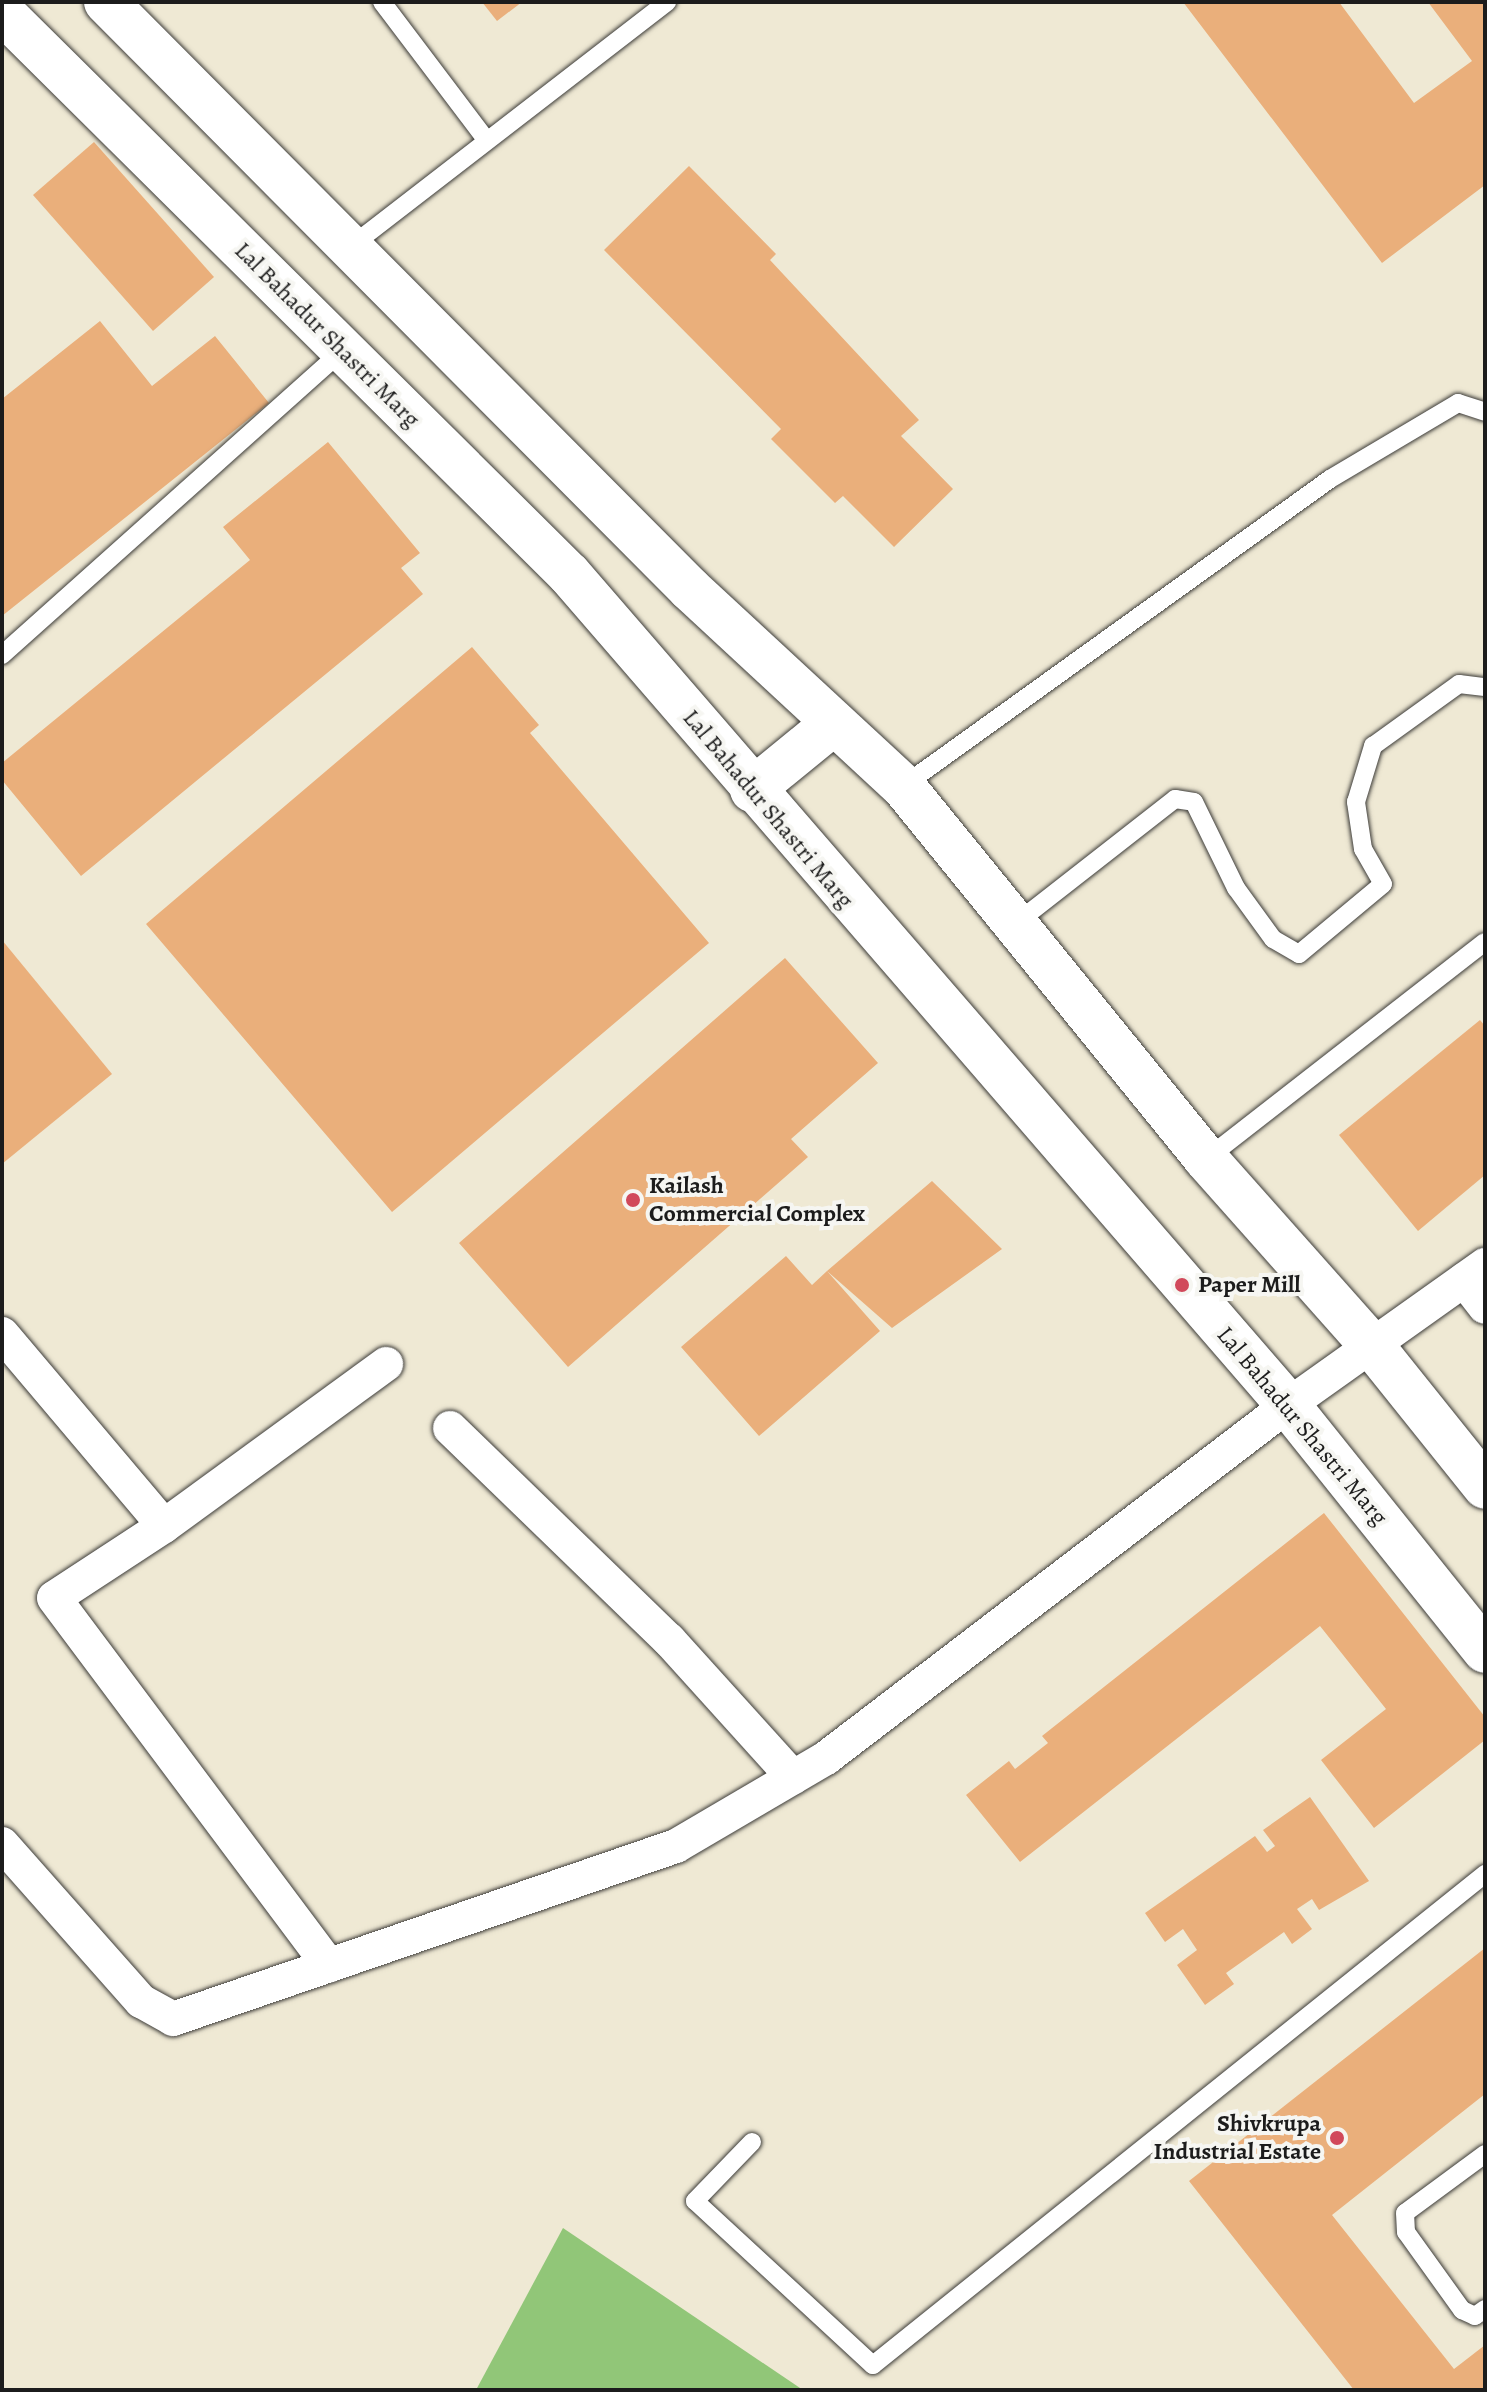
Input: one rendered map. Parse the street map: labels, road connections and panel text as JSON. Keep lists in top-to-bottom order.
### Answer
{
  "streets": {
    "main road": ["Lal Bahadur Shastri Marg"]
  },
  "places": ["Kailash Commercial Complex", "Paper Mill", "Shivkrupa Industrial Estate"]
}
